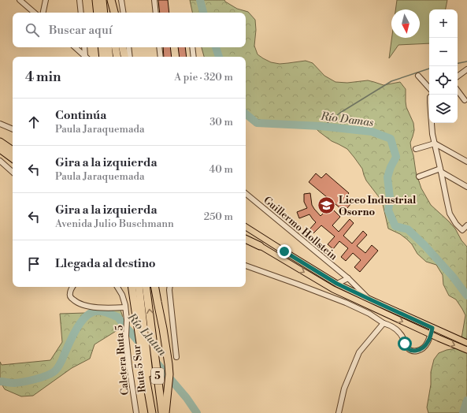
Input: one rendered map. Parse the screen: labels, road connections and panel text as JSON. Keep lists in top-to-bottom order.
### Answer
{
  "streets": {
    "highway": ["Ruta 5 Sur", "5"],
    "street": ["Guillermo Hollstein", "Caletera Ruta 5"]
  },
  "water": ["Río Damas", "Río Llutun"],
  "places": {
    "school or university": ["Liceo Industrial Osorno"]
  },
  "north": "bottom",
  "page": {
    "map_buttons": ["+", "−"],
    "search": "Buscar aquí",
    "heading": ["4 min", "A pie · 320 m"],
    "list": [
      ["Continúa", "Paula Jaraquemada", "30 m"],
      ["Gira a la izquierda", "Paula Jaraquemada", "40 m"],
      ["Gira a la izquierda", "Avenida Julio Buschmann", "250 m"],
      "Llegada al destino"
    ]
  }
}
